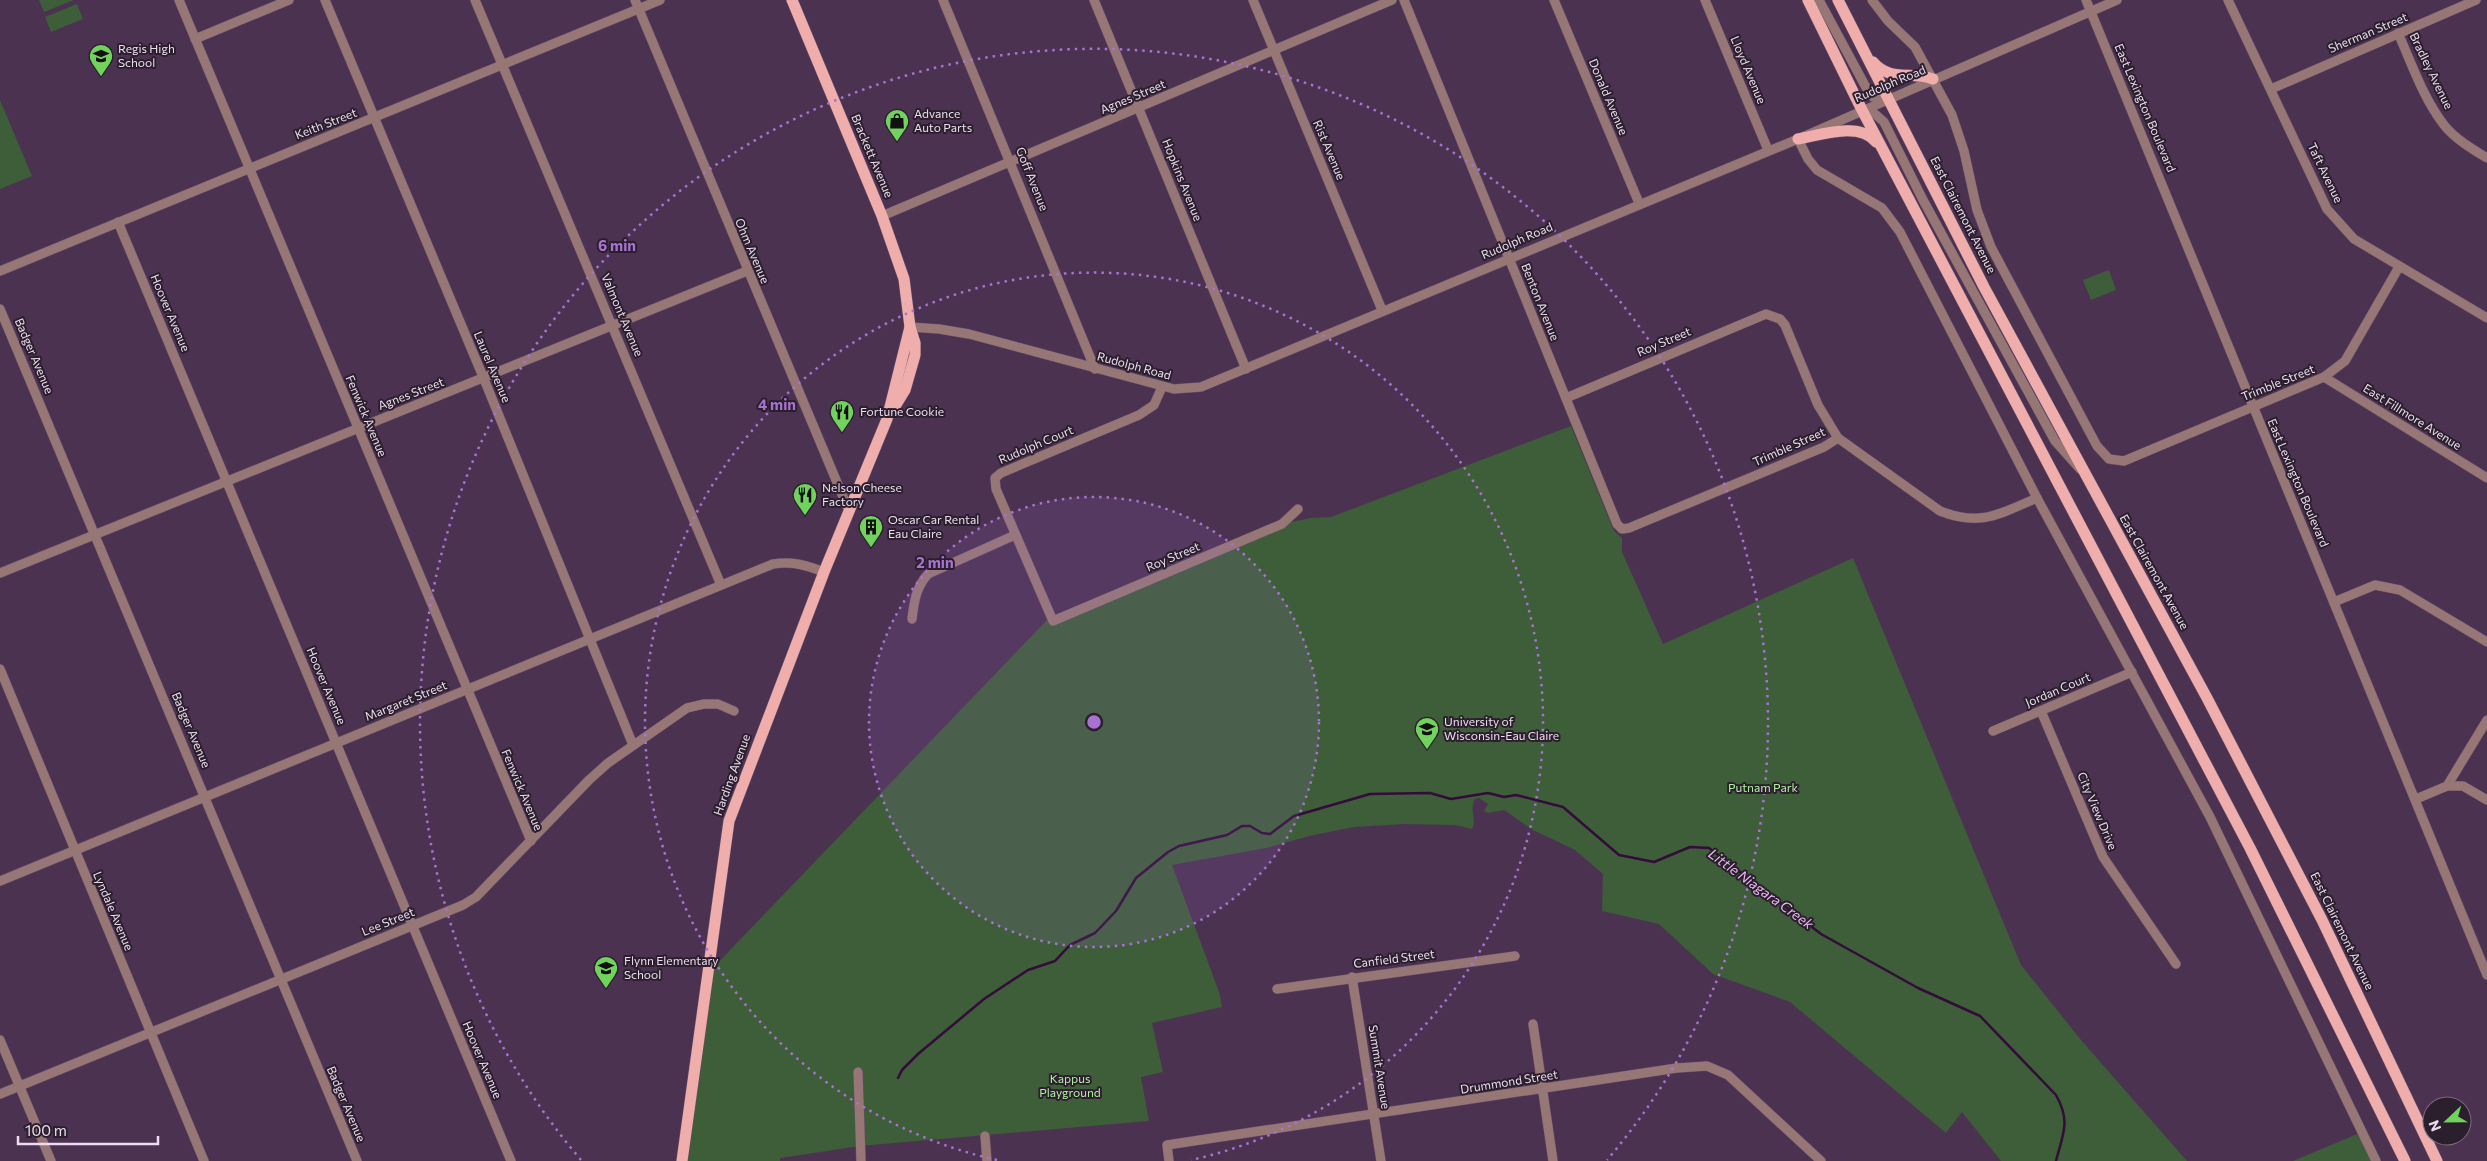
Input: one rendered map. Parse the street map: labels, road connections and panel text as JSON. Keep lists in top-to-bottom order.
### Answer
{
  "streets": {
    "main road": ["Brackett Avenue", "East Clairemont Avenue", "Harding Avenue"],
    "street": [
      "Sherman Street",
      "Lloyd Avenue",
      "Bradley Avenue",
      "Rudolph Road",
      "Agnes Street",
      "Donald Avenue",
      "East Lexington Boulevard",
      "Keith Street",
      "Rist Avenue",
      "Taft Avenue",
      "Goff Avenue",
      "Hopkins Avenue",
      "Ohm Avenue",
      "Benton Avenue",
      "Hoover Avenue",
      "Valmont Avenue",
      "Roy Street",
      "Badger Avenue",
      "Laurel Avenue",
      "Trimble Street",
      "Fenwick Avenue",
      "East Fillmore Avenue",
      "Rudolph Court",
      "Jordan Court",
      "Margaret Street",
      "City View Drive",
      "Lyndale Avenue",
      "Lee Street",
      "Canfield Street",
      "Summit Avenue",
      "Drummond Street"
    ]
  },
  "crossings": [
    ["Sherman Street", "Bradley Avenue"],
    ["Sherman Street", "Taft Avenue"],
    ["Lloyd Avenue", "Rudolph Road"],
    ["Rudolph Road", "Donald Avenue"],
    ["Rudolph Road", "East Lexington Boulevard"],
    ["Rudolph Road", "Rist Avenue"],
    ["Rudolph Road", "Brackett Avenue"],
    ["Rudolph Road", "Goff Avenue"],
    ["Rudolph Road", "Hopkins Avenue"],
    ["Rudolph Road", "East Clairemont Avenue"],
    ["Rudolph Road", "Benton Avenue"],
    ["Rudolph Road", "Trimble Street"],
    ["Rudolph Road", "Rudolph Court"],
    ["Rudolph Road", "Harding Avenue"],
    ["Agnes Street", "Rist Avenue"],
    ["Agnes Street", "Brackett Avenue"],
    ["Agnes Street", "Goff Avenue"],
    ["Agnes Street", "Hopkins Avenue"],
    ["Agnes Street", "Ohm Avenue"],
    ["Agnes Street", "Hoover Avenue"],
    ["Agnes Street", "Valmont Avenue"],
    ["Agnes Street", "Badger Avenue"],
    ["Agnes Street", "Laurel Avenue"],
    ["Agnes Street", "Fenwick Avenue"],
    ["East Lexington Boulevard", "Trimble Street"],
    ["Keith Street", "Ohm Avenue"],
    ["Keith Street", "Hoover Avenue"],
    ["Keith Street", "Valmont Avenue"],
    ["Keith Street", "Laurel Avenue"],
    ["Keith Street", "Fenwick Avenue"],
    ["Brackett Avenue", "Harding Avenue"],
    ["Taft Avenue", "Trimble Street"],
    ["Ohm Avenue", "Harding Avenue"],
    ["Benton Avenue", "Roy Street"],
    ["Benton Avenue", "Trimble Street"],
    ["Hoover Avenue", "Margaret Street"],
    ["Hoover Avenue", "Lee Street"],
    ["Valmont Avenue", "Margaret Street"],
    ["Roy Street", "Trimble Street"],
    ["Roy Street", "Rudolph Court"],
    ["Badger Avenue", "Margaret Street"],
    ["Badger Avenue", "Lee Street"],
    ["Laurel Avenue", "Margaret Street"],
    ["Laurel Avenue", "Lee Street"],
    ["Trimble Street", "East Fillmore Avenue"],
    ["Fenwick Avenue", "Margaret Street"],
    ["Fenwick Avenue", "Lee Street"],
    ["Jordan Court", "City View Drive"],
    ["Margaret Street", "Harding Avenue"],
    ["Margaret Street", "Lyndale Avenue"],
    ["Lyndale Avenue", "Lee Street"],
    ["Canfield Street", "Summit Avenue"],
    ["Summit Avenue", "Drummond Street"]
  ],
  "water": ["Little Niagara Creek"],
  "parks": ["Putnam Park", "Kappus Playground"],
  "places": {
    "school or university": ["Regis High School", "University of Wisconsin-Eau Claire", "Flynn Elementary School"],
    "shop": ["Advance Auto Parts"],
    "restaurant": ["Fortune Cookie", "Nelson Cheese Factory"],
    "building": ["Oscar Car Rental Eau Claire"]
  },
  "scale_bar": "100 m",
  "north": "left",
  "rings": ["6 min", "4 min", "2 min"]
}
